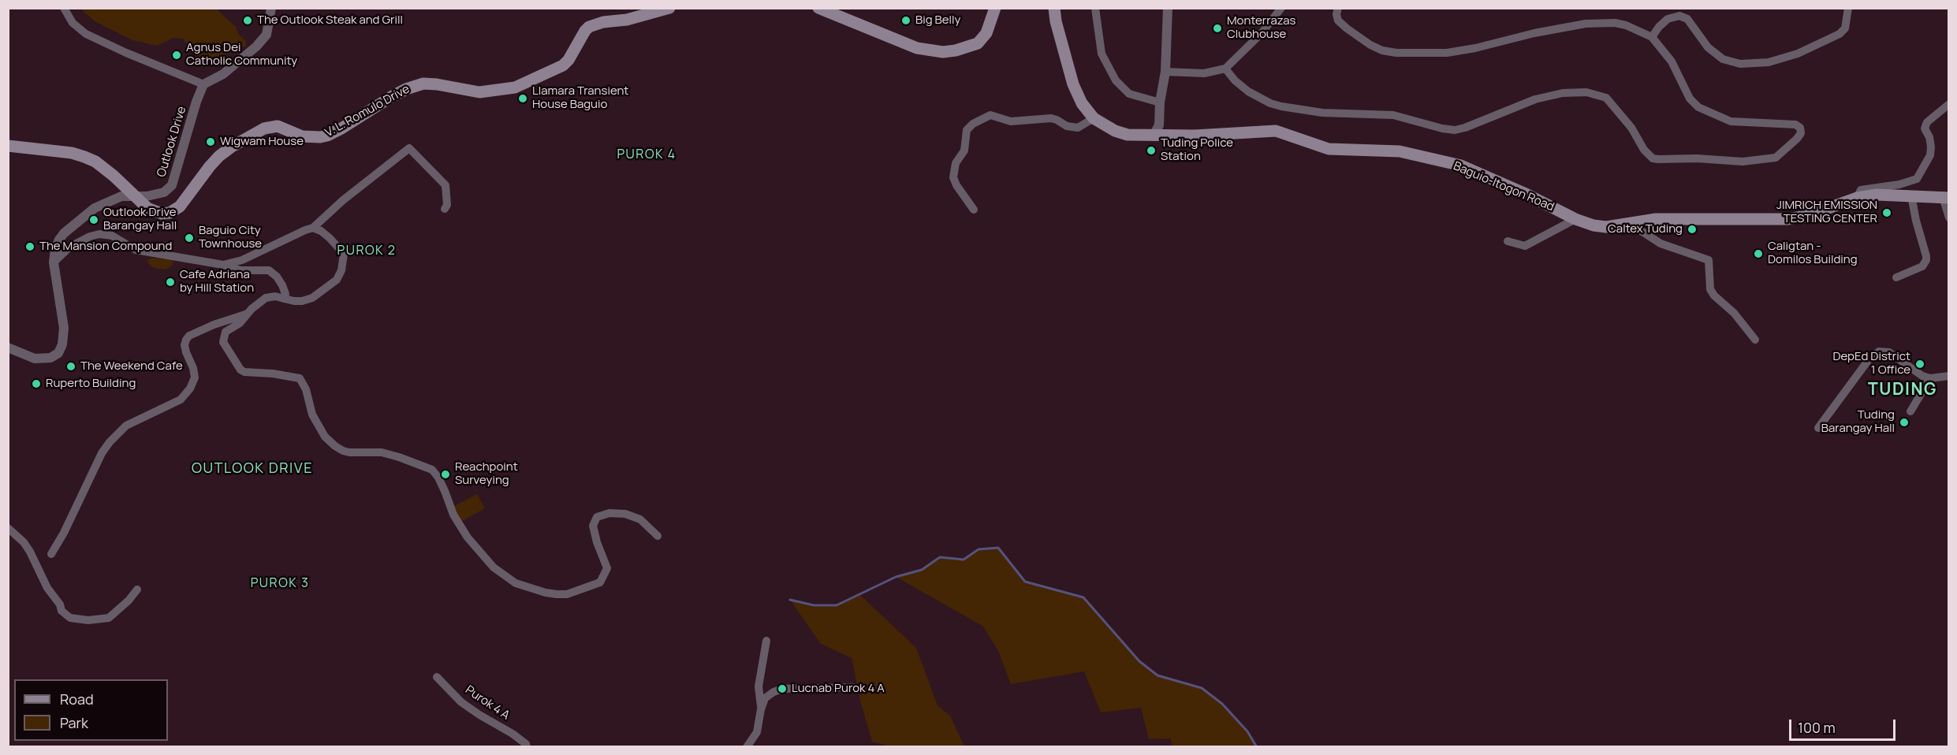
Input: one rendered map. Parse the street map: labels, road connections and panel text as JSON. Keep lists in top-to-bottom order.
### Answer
{
  "streets": {
    "main road": ["V. L. Romulo Drive", "Baguio-Itogon Road"],
    "street": ["Outlook Drive", "Purok 4 A"]
  },
  "crossings": [
    ["V. L. Romulo Drive", "Outlook Drive"]
  ],
  "districts": [
    "PUROK 4",
    "PUROK 2",
    "TUDING",
    "OUTLOOK DRIVE",
    "PUROK 3"
  ],
  "places": [
    "The Outlook Steak and Grill",
    "Big Belly",
    "Monterrazas Clubhouse",
    "Agnus Dei Catholic Community",
    "Llamara Transient House Baguio",
    "Wigwam House",
    "Tuding Police Station",
    "JIMRICH EMISSION TESTING CENTER",
    "Outlook Drive Barangay Hall",
    "Caltex Tuding",
    "Baguio City Townhouse",
    "The Mansion Compound",
    "Caligtan - Domilos Building",
    "Cafe Adriana by Hill Station",
    "DepEd District 1 Office",
    "The Weekend Cafe",
    "Ruperto Building",
    "Tuding Barangay Hall",
    "Reachpoint Surveying",
    "Lucnab Purok 4 A"
  ],
  "legend": ["Road", "Park"],
  "scale_bar": "100 m"
}
